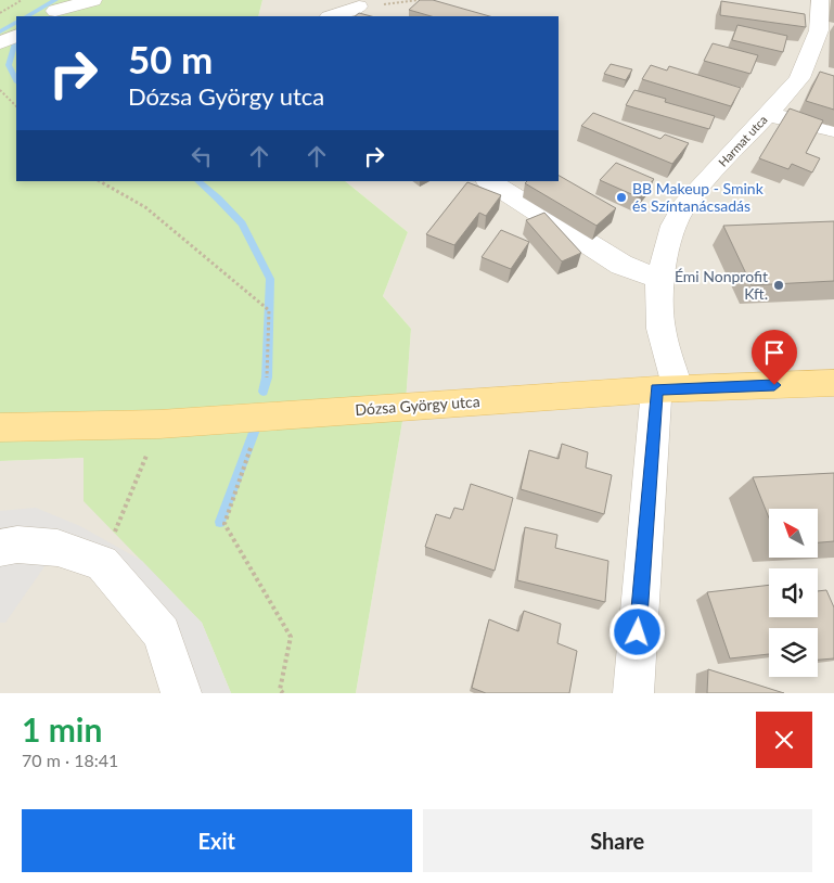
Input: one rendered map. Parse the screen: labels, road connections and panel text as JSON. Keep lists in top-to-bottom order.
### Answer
{
  "streets": {
    "main road": ["Dózsa György utca"],
    "street": ["Harmat utca"]
  },
  "crossings": [
    ["Harmat utca", "Dózsa György utca"]
  ],
  "places": ["BB Makeup - Smink és Színtanácsadás", "Émi Nonprofit Kft."],
  "north": "top left",
  "page": {
    "turn": ["50 m", "Dózsa György utca"],
    "heading": ["1 min", "70 m · 18:41"],
    "buttons": ["Exit", "Share"]
  }
}
